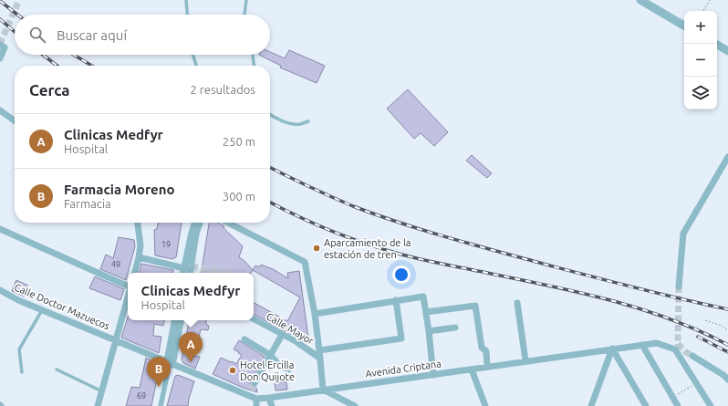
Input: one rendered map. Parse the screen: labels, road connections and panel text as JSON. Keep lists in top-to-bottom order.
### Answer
{
  "streets": {
    "street": ["Calle Doctor Mazuecos", "Calle Mayor", "Avenida Criptana"]
  },
  "crossings": [
    ["Calle Doctor Mazuecos", "Avenida Criptana"]
  ],
  "places": ["Aparcamiento de la estación de tren", "Hotel Ercilla Don Quijote"],
  "house_numbers": ["19", "49", "69"],
  "page": {
    "map_buttons": ["+", "−"],
    "search": "Buscar aquí",
    "heading": ["Cerca", "2 resultados"],
    "list": [
      {
        "mark": "A",
        "name": "Clinicas Medfyr",
        "note": "Hospital",
        "value": "250 m"
      },
      {
        "mark": "B",
        "name": "Farmacia Moreno",
        "note": "Farmacia",
        "value": "300 m"
      }
    ],
    "popup": ["Clinicas Medfyr", "Hospital"],
    "pins": ["A", "B"]
  }
}
